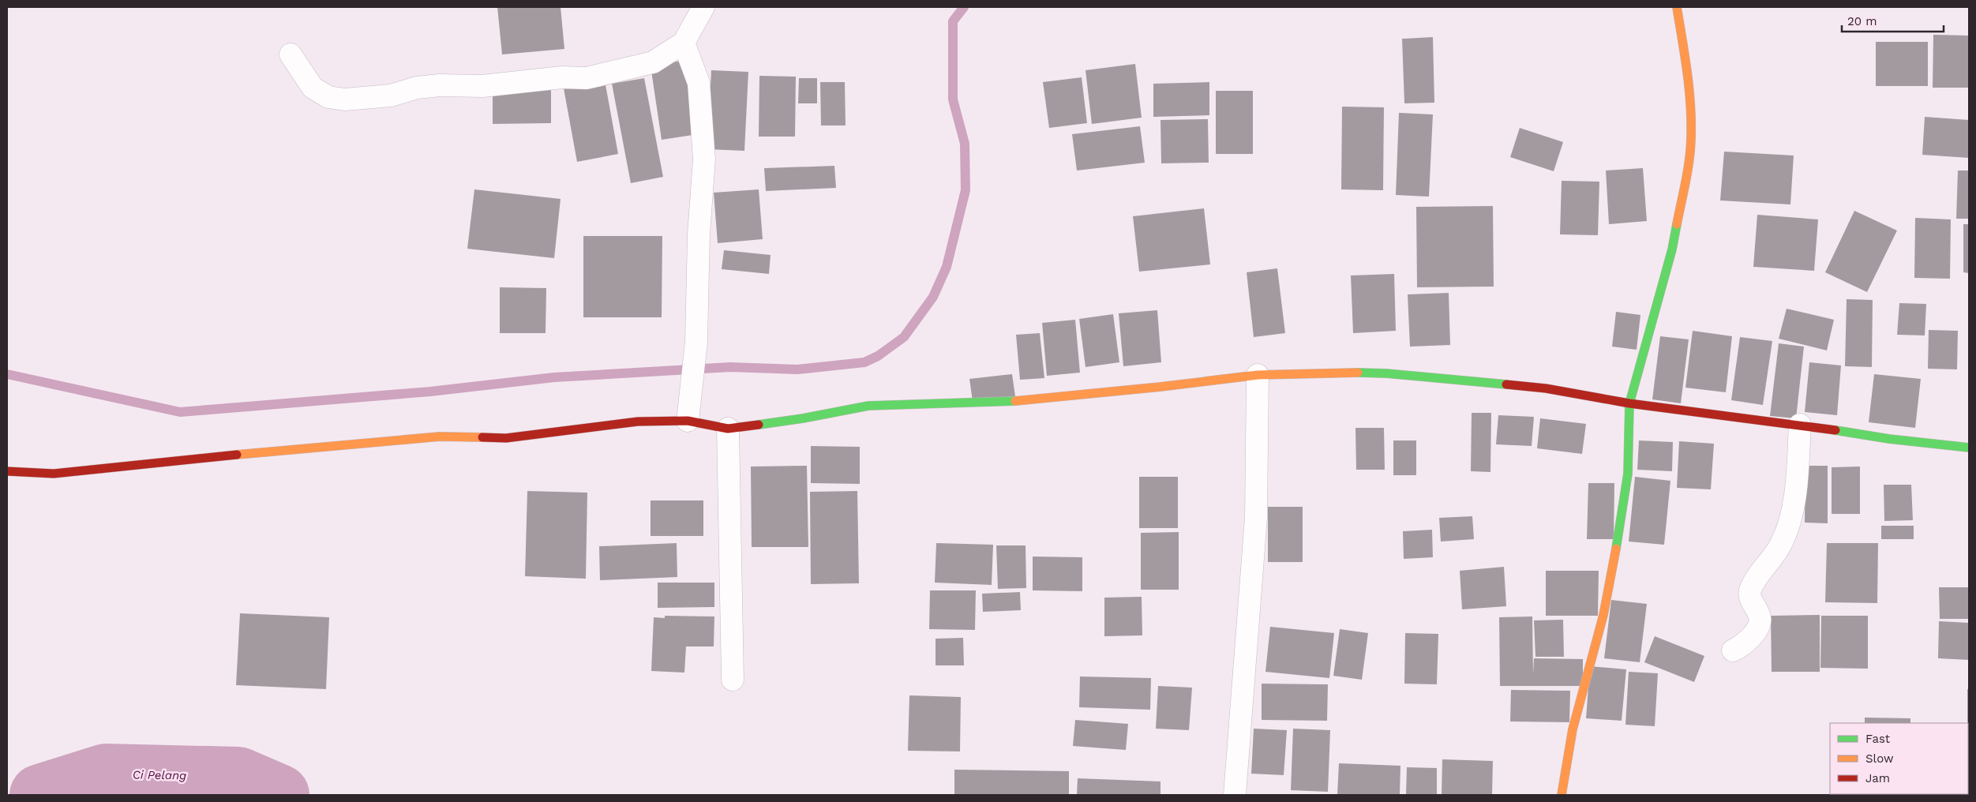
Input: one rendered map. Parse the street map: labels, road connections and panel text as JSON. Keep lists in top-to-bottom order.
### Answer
{
  "water": ["Ci Pelang"],
  "legend": ["Fast", "Slow", "Jam"],
  "scale_bar": "20 m"
}
